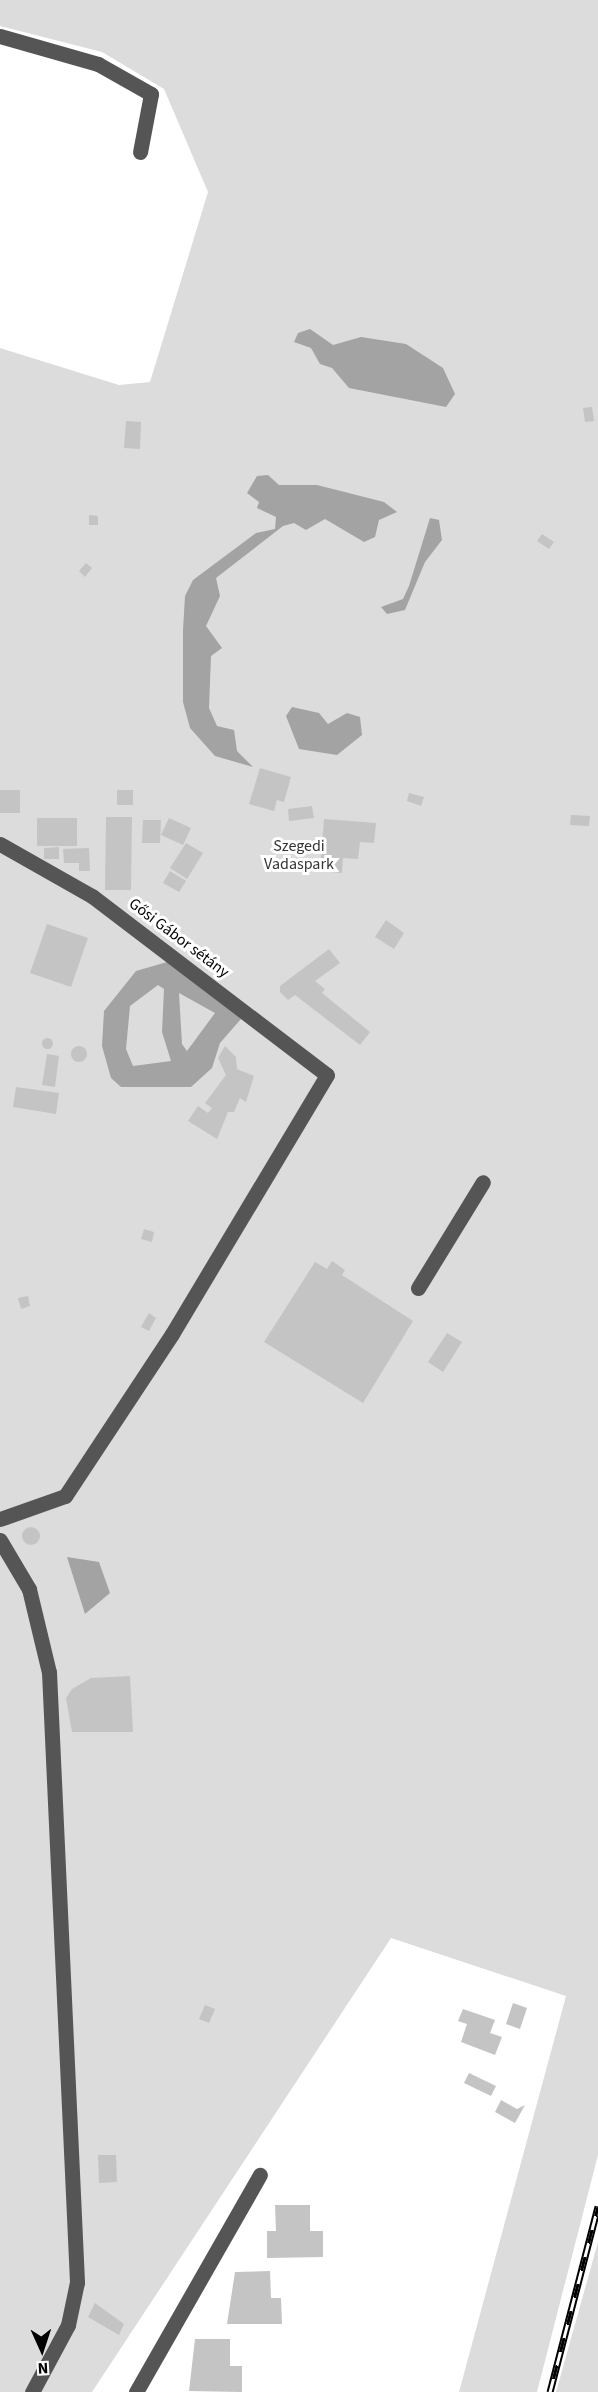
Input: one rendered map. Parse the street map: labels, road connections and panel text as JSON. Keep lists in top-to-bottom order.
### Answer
{
  "streets": {
    "lane": ["Gősi Gábor sétány"]
  },
  "parks": ["Szegedi Vadaspark"],
  "north": "bottom"
}
